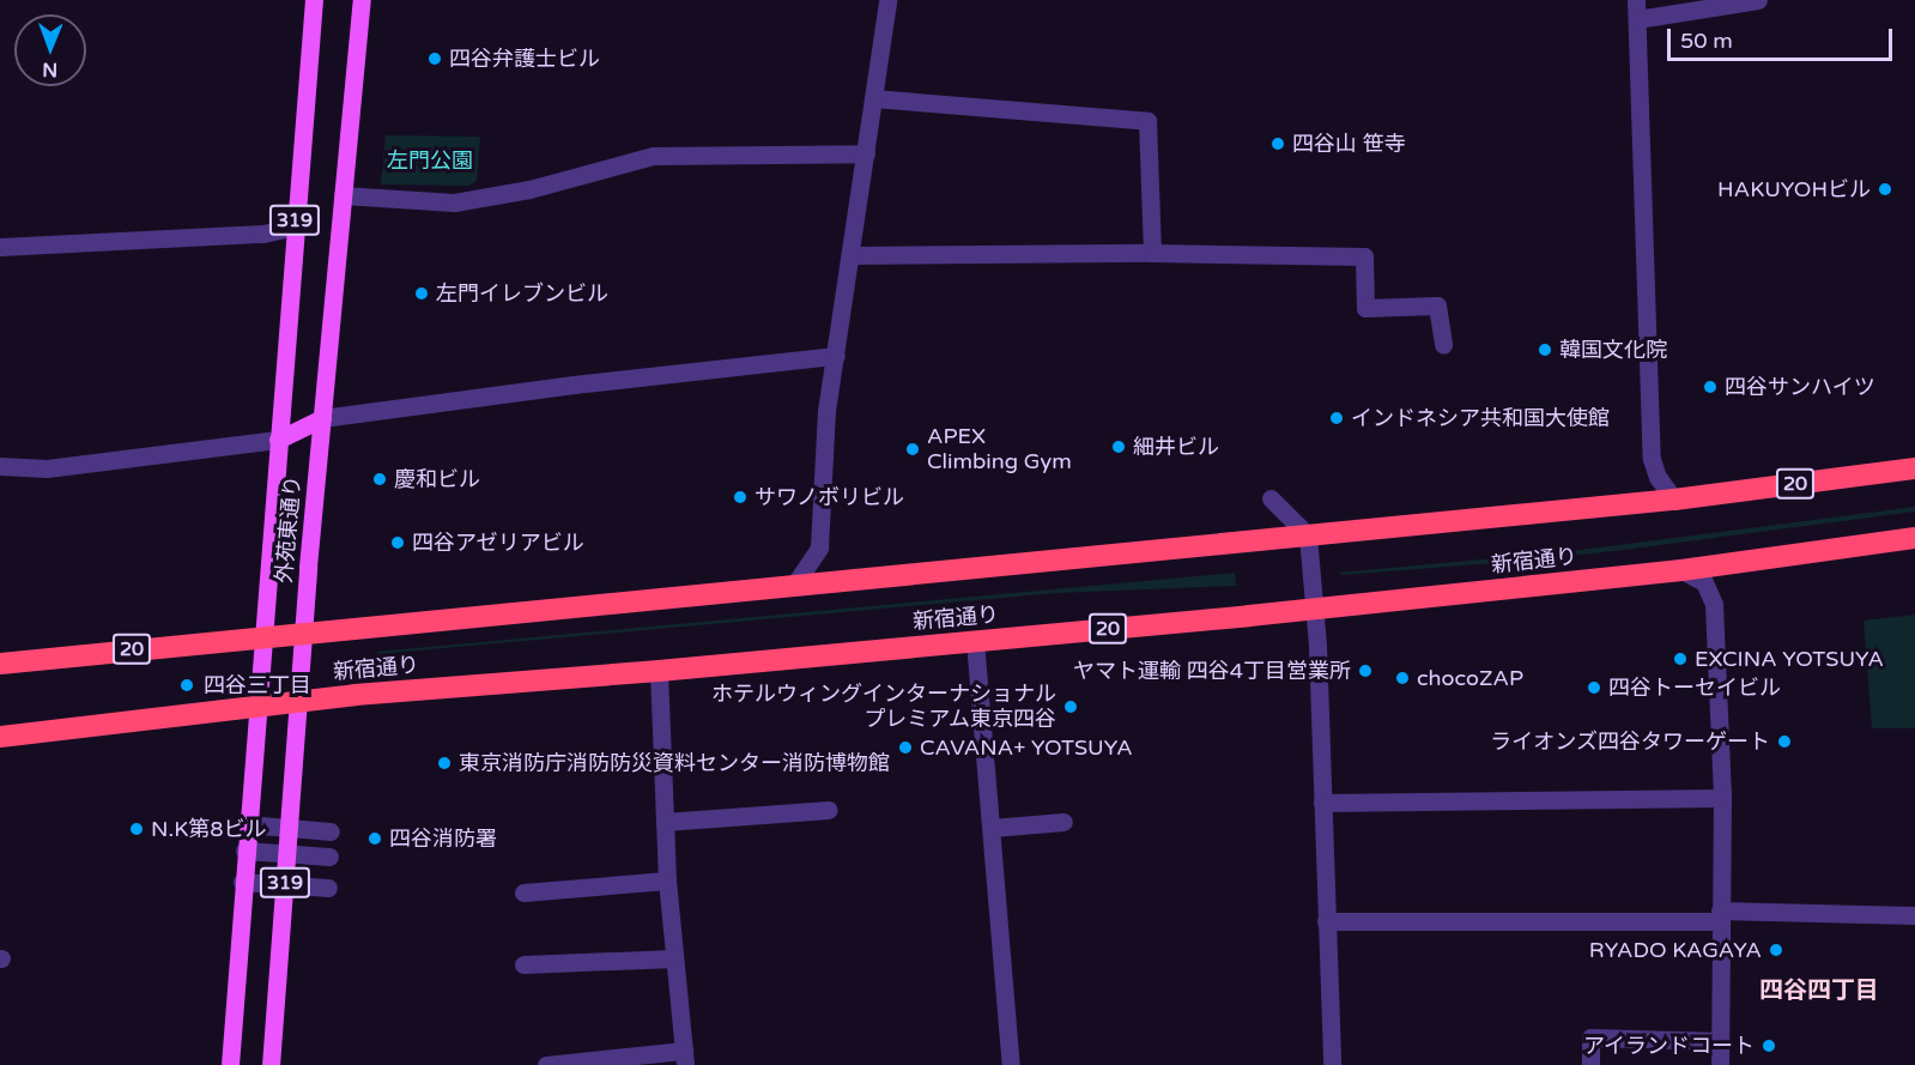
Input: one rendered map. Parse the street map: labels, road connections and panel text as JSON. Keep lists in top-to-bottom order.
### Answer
{
  "streets": {
    "highway": ["20", "新宿通り"],
    "main road": ["319", "外苑東通り"]
  },
  "crossings": [
    ["20", "新宿通り"],
    ["外苑東通り", "新宿通り"]
  ],
  "districts": ["四谷四丁目"],
  "parks": ["左門公園"],
  "places": [
    "四谷弁護士ビル",
    "四谷山 笹寺",
    "HAKUYOHビル",
    "左門イレブンビル",
    "韓国文化院",
    "四谷サンハイツ",
    "インドネシア共和国大使館",
    "細井ビル",
    "APEX Climbing Gym",
    "慶和ビル",
    "サワノボリビル",
    "四谷アゼリアビル",
    "EXCINA YOTSUYA",
    "ヤマト運輸 四谷4丁目営業所",
    "chocoZAP",
    "四谷三丁目",
    "四谷トーセイビル",
    "ホテルウィングインターナショナル プレミアム東京四谷",
    "ライオンズ四谷タワーゲート",
    "CAVANA+ YOTSUYA",
    "東京消防庁消防防災資料センター消防博物館",
    "N.K第8ビル",
    "四谷消防署",
    "RYADO KAGAYA",
    "アイランドコート"
  ],
  "scale_bar": "50 m",
  "north": "bottom"
}
